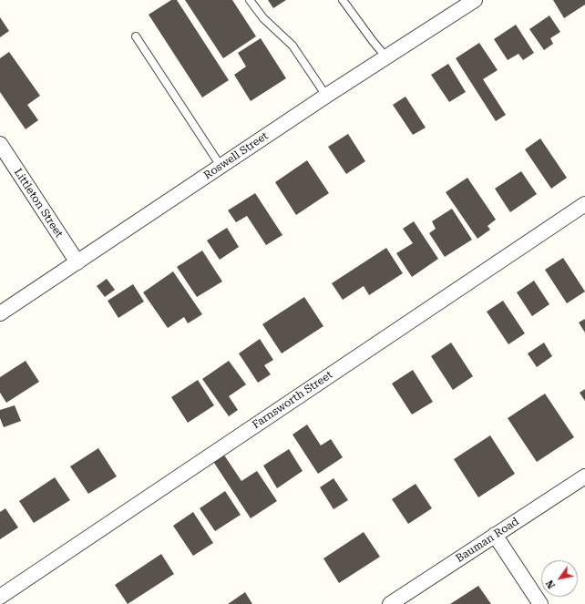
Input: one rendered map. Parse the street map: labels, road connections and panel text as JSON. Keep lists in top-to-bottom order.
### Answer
{
  "streets": {
    "street": [
      "Roswell Street",
      "Littleton Street",
      "Farnsworth Street",
      "Bauman Road"
    ]
  },
  "crossings": [
    ["Roswell Street", "Littleton Street"]
  ],
  "north": "bottom left"
}
